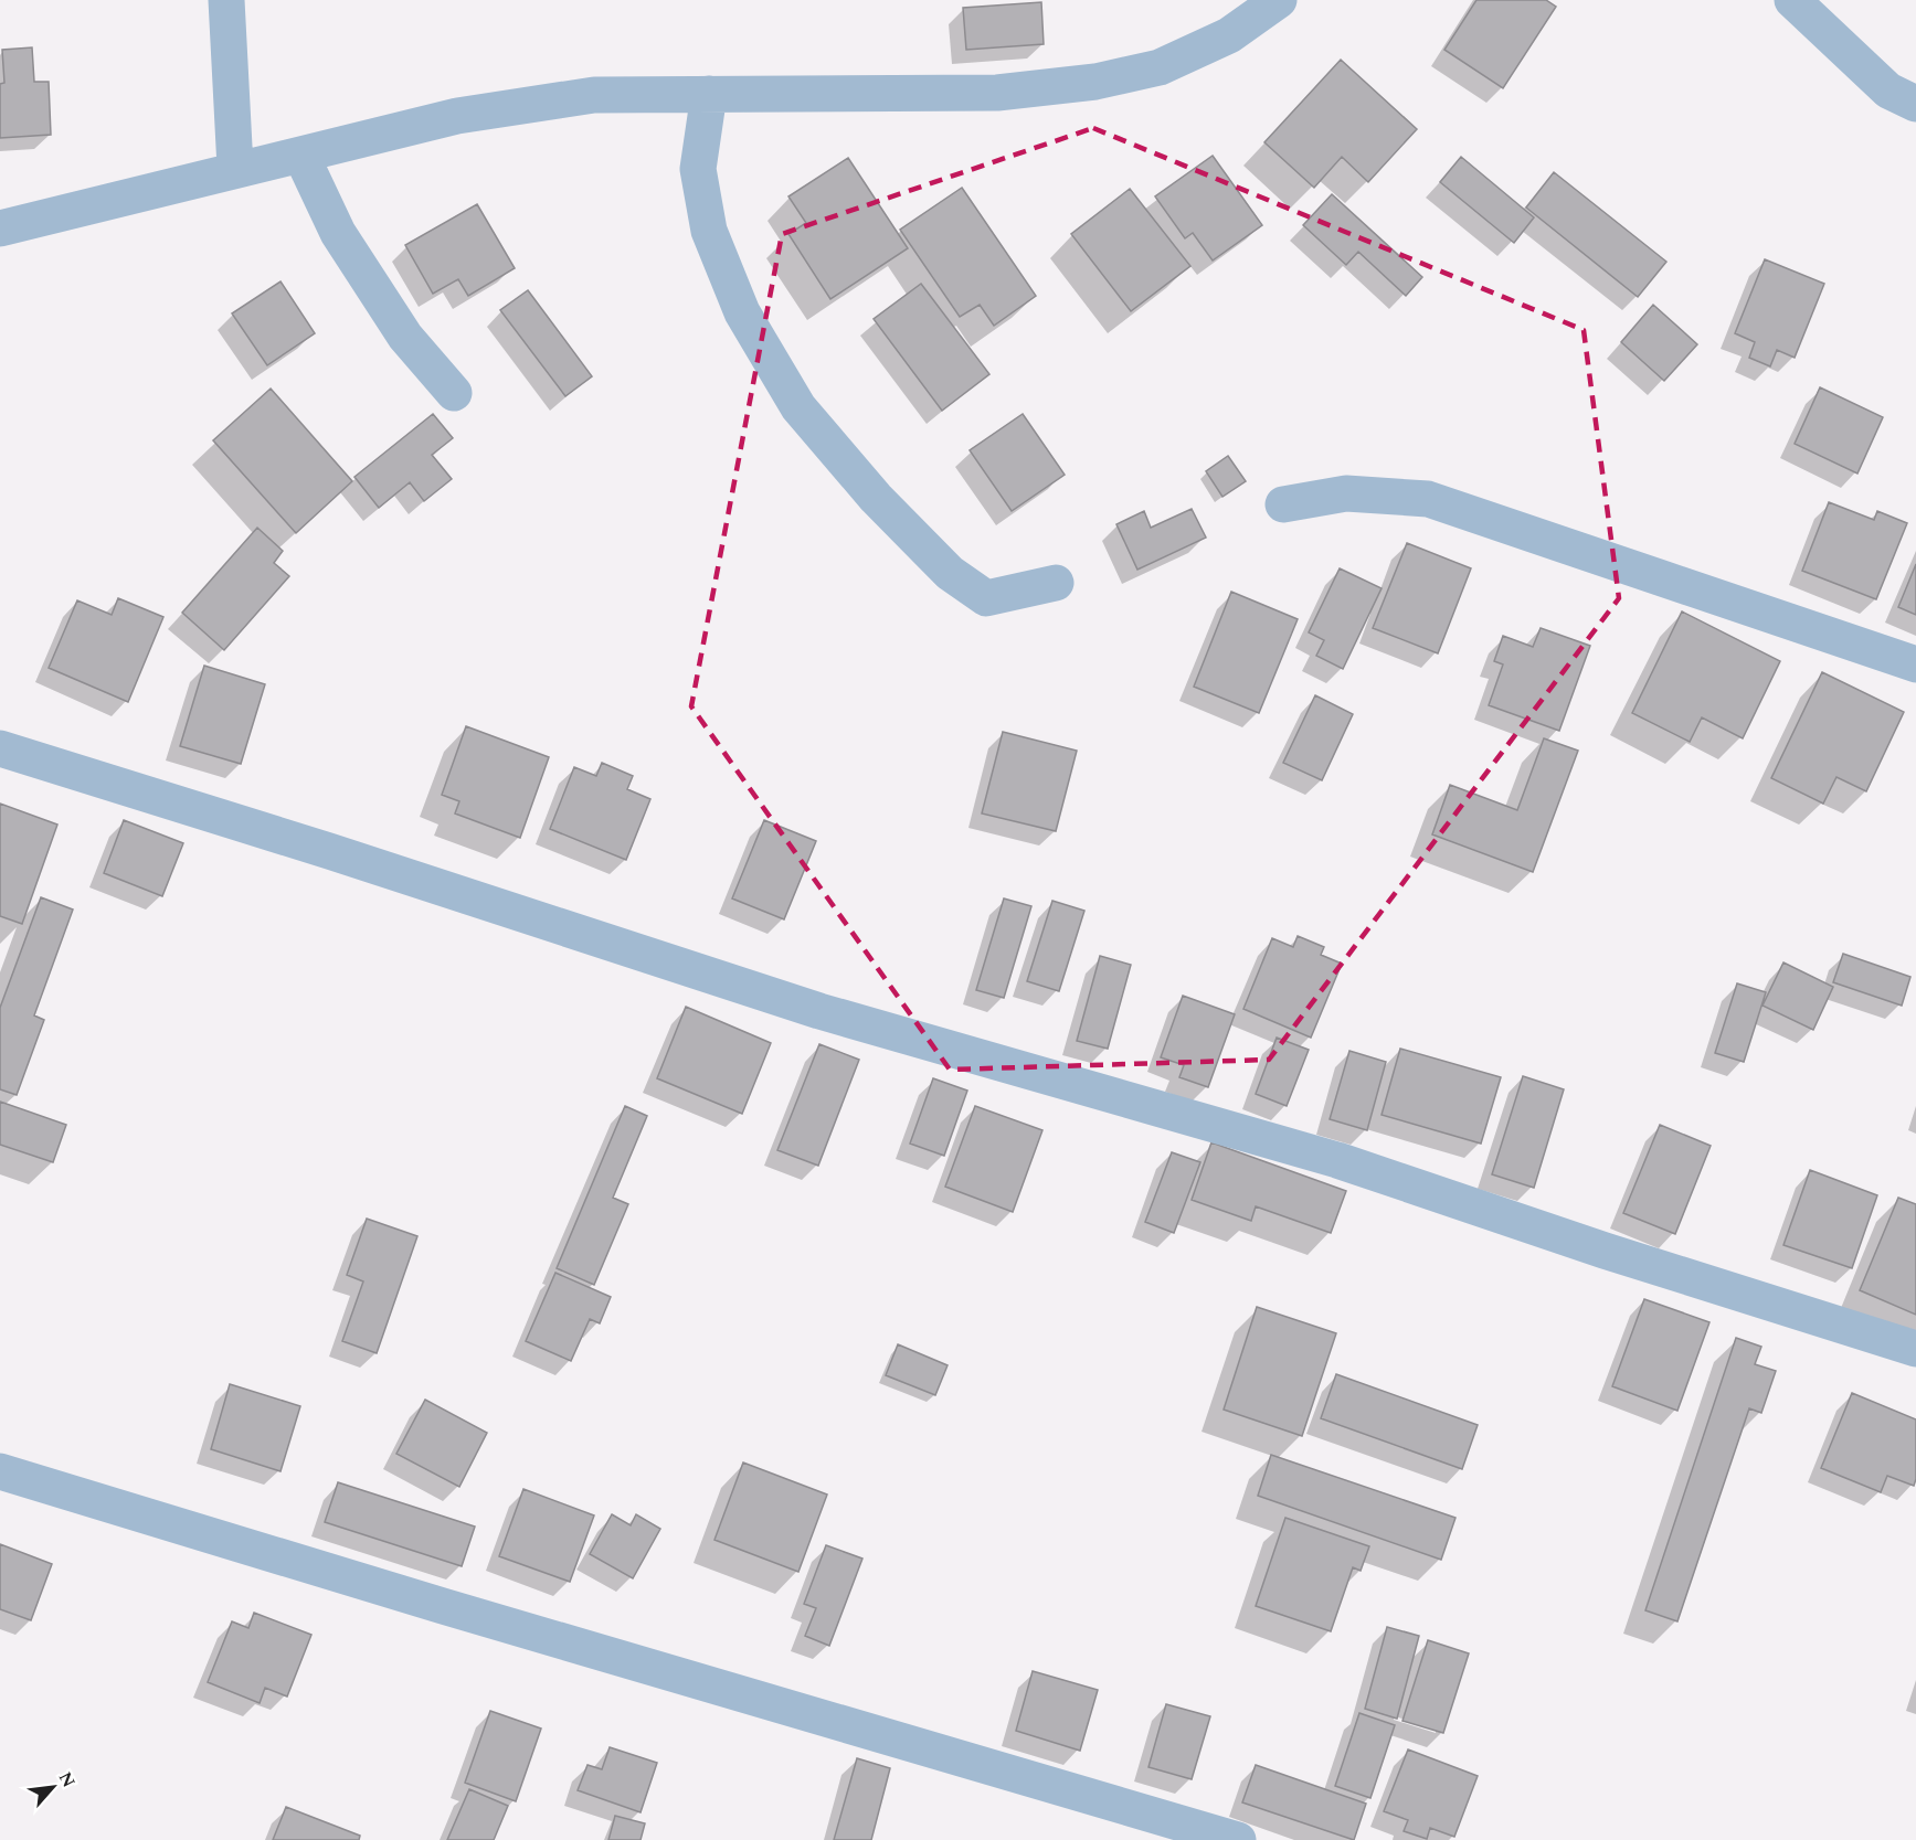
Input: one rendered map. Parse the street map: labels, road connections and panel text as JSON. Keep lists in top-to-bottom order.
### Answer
{
  "north": "top right"
}
